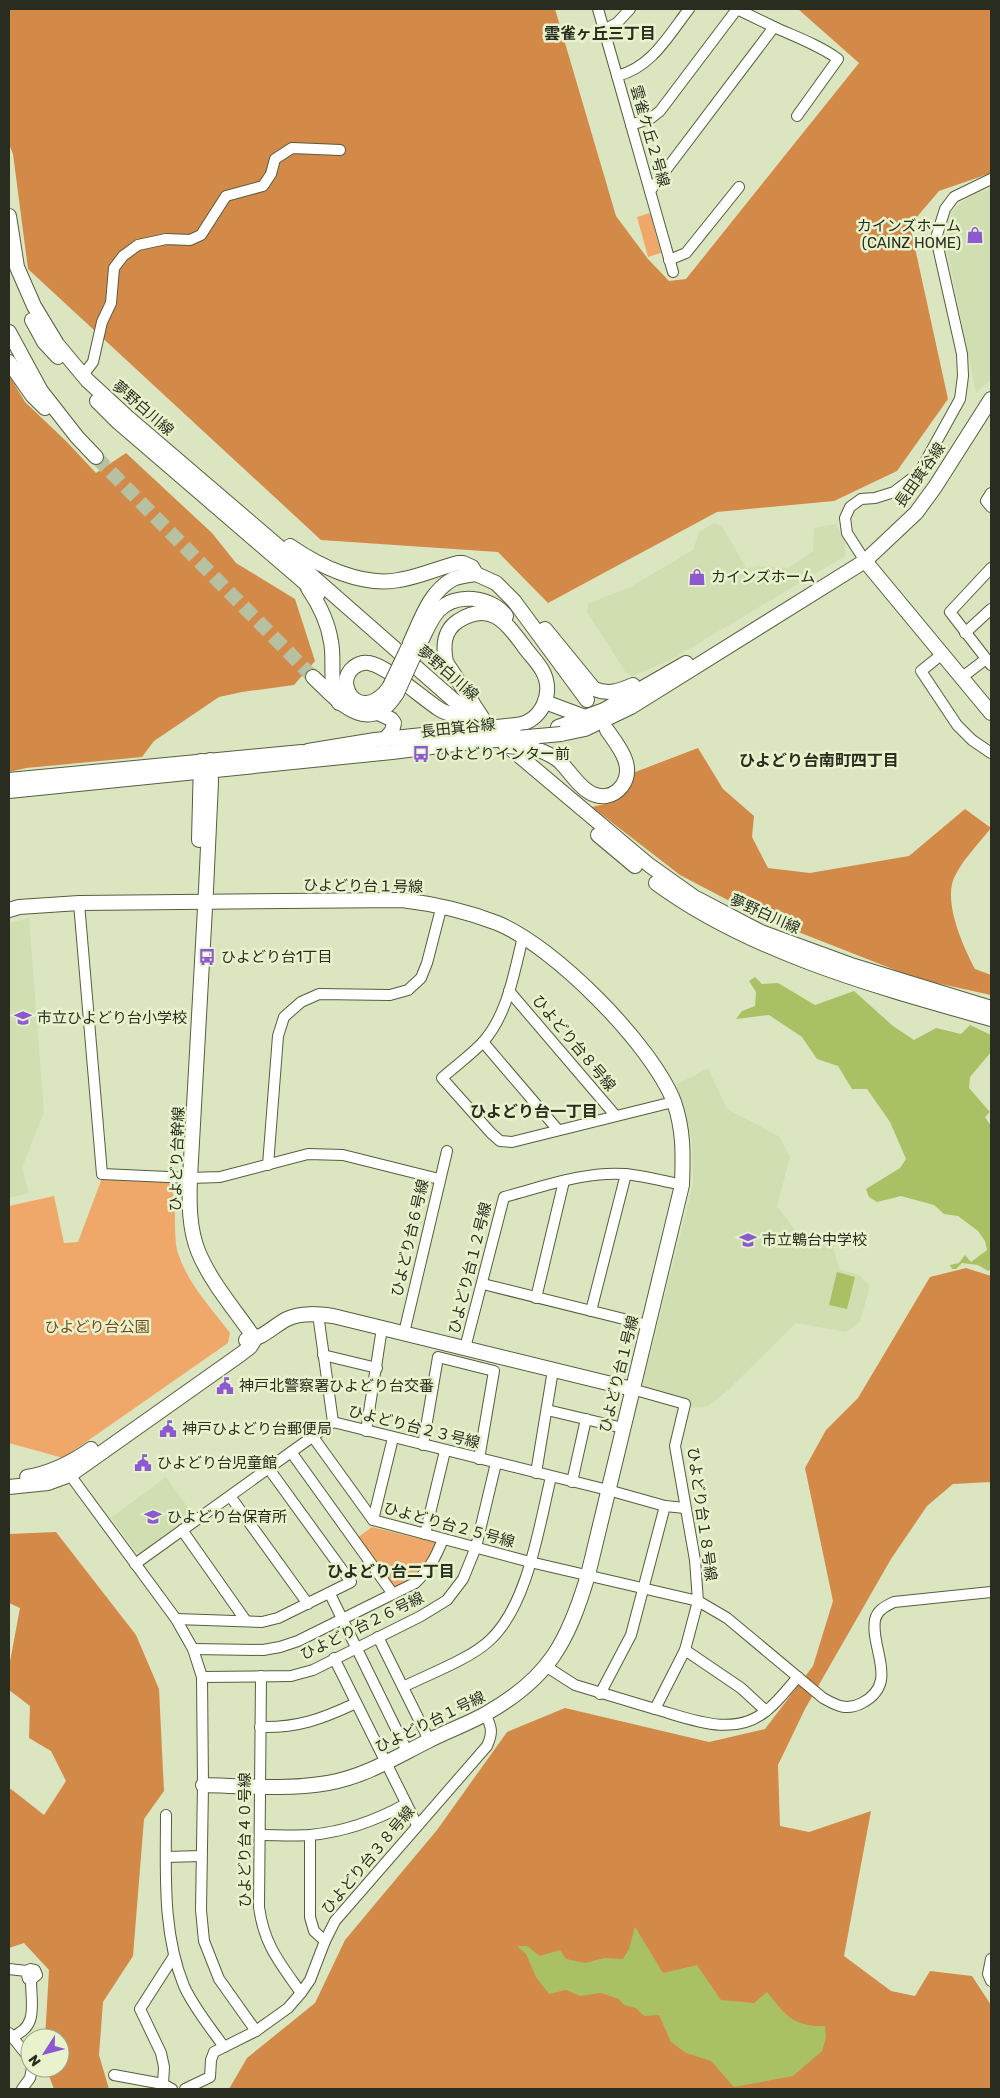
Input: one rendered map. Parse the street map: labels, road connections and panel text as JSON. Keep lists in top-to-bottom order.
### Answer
{
  "streets": {
    "street": [
      "雲雀ケ丘２号線",
      "夢野白川線",
      "長田箕谷線",
      "ひよどり台１号線",
      "ひよどり台８号線",
      "ひよどり台幹線",
      "ひよどり台６号線",
      "ひよどり台１２号線",
      "ひよどり台２３号線",
      "ひよどり台１８号線",
      "ひよどり台２５号線",
      "ひよどり台２６号線",
      "ひよどり台４０号線",
      "ひよどり台３８号線"
    ]
  },
  "crossings": [
    ["長田箕谷線", "ひよどり台幹線"],
    ["ひよどり台１号線", "ひよどり台幹線"],
    ["ひよどり台１号線", "ひよどり台１２号線"],
    ["ひよどり台１号線", "ひよどり台２３号線"],
    ["ひよどり台１号線", "ひよどり台１８号線"],
    ["ひよどり台１号線", "ひよどり台２５号線"],
    ["ひよどり台１号線", "ひよどり台４０号線"],
    ["ひよどり台１号線", "ひよどり台３８号線"],
    ["ひよどり台２３号線", "ひよどり台１８号線"],
    ["ひよどり台２３号線", "ひよどり台２５号線"],
    ["ひよどり台２３号線", "ひよどり台２６号線"],
    ["ひよどり台１８号線", "ひよどり台２５号線"],
    ["ひよどり台２５号線", "ひよどり台２６号線"],
    ["ひよどり台２６号線", "ひよどり台４０号線"],
    ["ひよどり台４０号線", "ひよどり台３８号線"]
  ],
  "districts": [
    "雲雀ヶ丘三丁目",
    "ひよどり台南町四丁目",
    "ひよどり台一丁目",
    "ひよどり台二丁目"
  ],
  "parks": ["ひよどり台公園"],
  "places": {
    "shop": ["カインズホーム (CAINZ HOME)", "カインズホーム"],
    "bus stop": ["ひよどりインター前", "ひよどり台1丁目"],
    "school or university": ["市立ひよどり台小学校", "市立鵯台中学校", "ひよどり台保育所"],
    "public building": ["神戸北警察署ひよどり台交番", "神戸ひよどり台郵便局", "ひよどり台児童館"]
  },
  "north": "bottom left"
}
